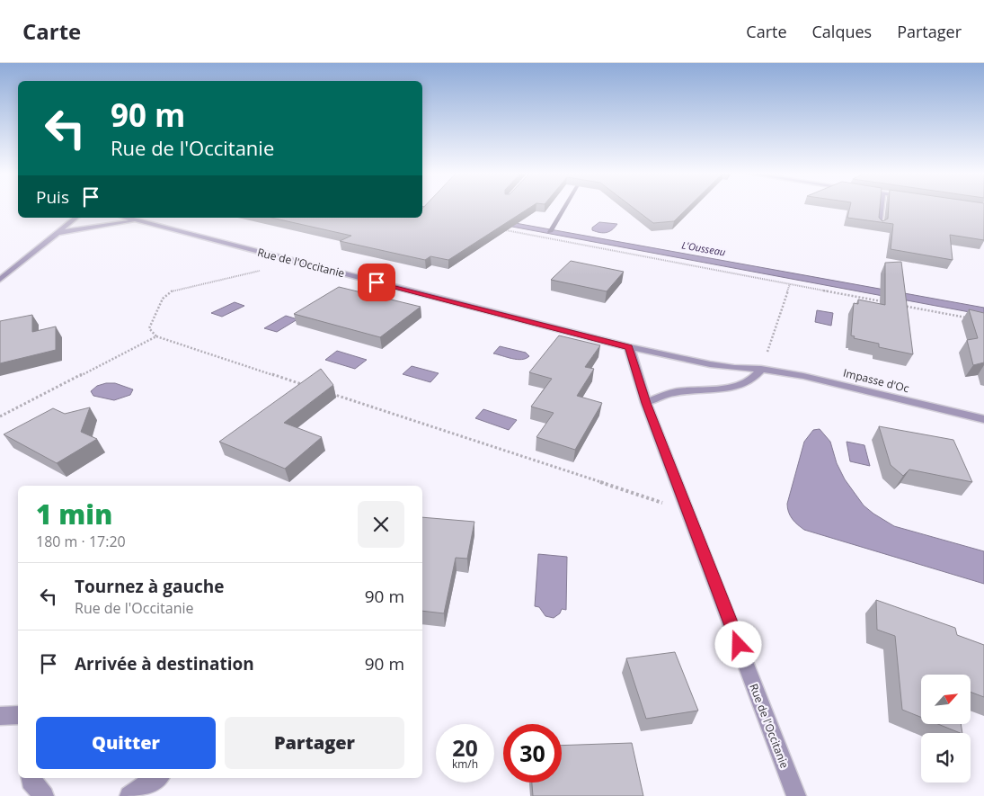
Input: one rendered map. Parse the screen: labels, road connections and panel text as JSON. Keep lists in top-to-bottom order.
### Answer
{
  "streets": {
    "street": ["Rue de l'Occitanie", "Impasse d'Oc"]
  },
  "crossings": [
    ["Rue de l'Occitanie", "Impasse d'Oc"]
  ],
  "water": ["L'Ousseau"],
  "north": "top right",
  "page": {
    "header": "Carte",
    "nav": ["Carte", "Calques", "Partager"],
    "turn": ["90 m", "Rue de l'Occitanie"],
    "then": "Puis",
    "heading": ["1 min", "180 m · 17:20"],
    "list": [
      {
        "name": "Tournez à gauche",
        "note": "Rue de l'Occitanie",
        "value": "90 m"
      },
      {
        "name": "Arrivée à destination",
        "value": "90 m"
      }
    ],
    "buttons": ["Quitter", "Partager"],
    "speed": "20 km/h",
    "limit": "30"
  }
}
